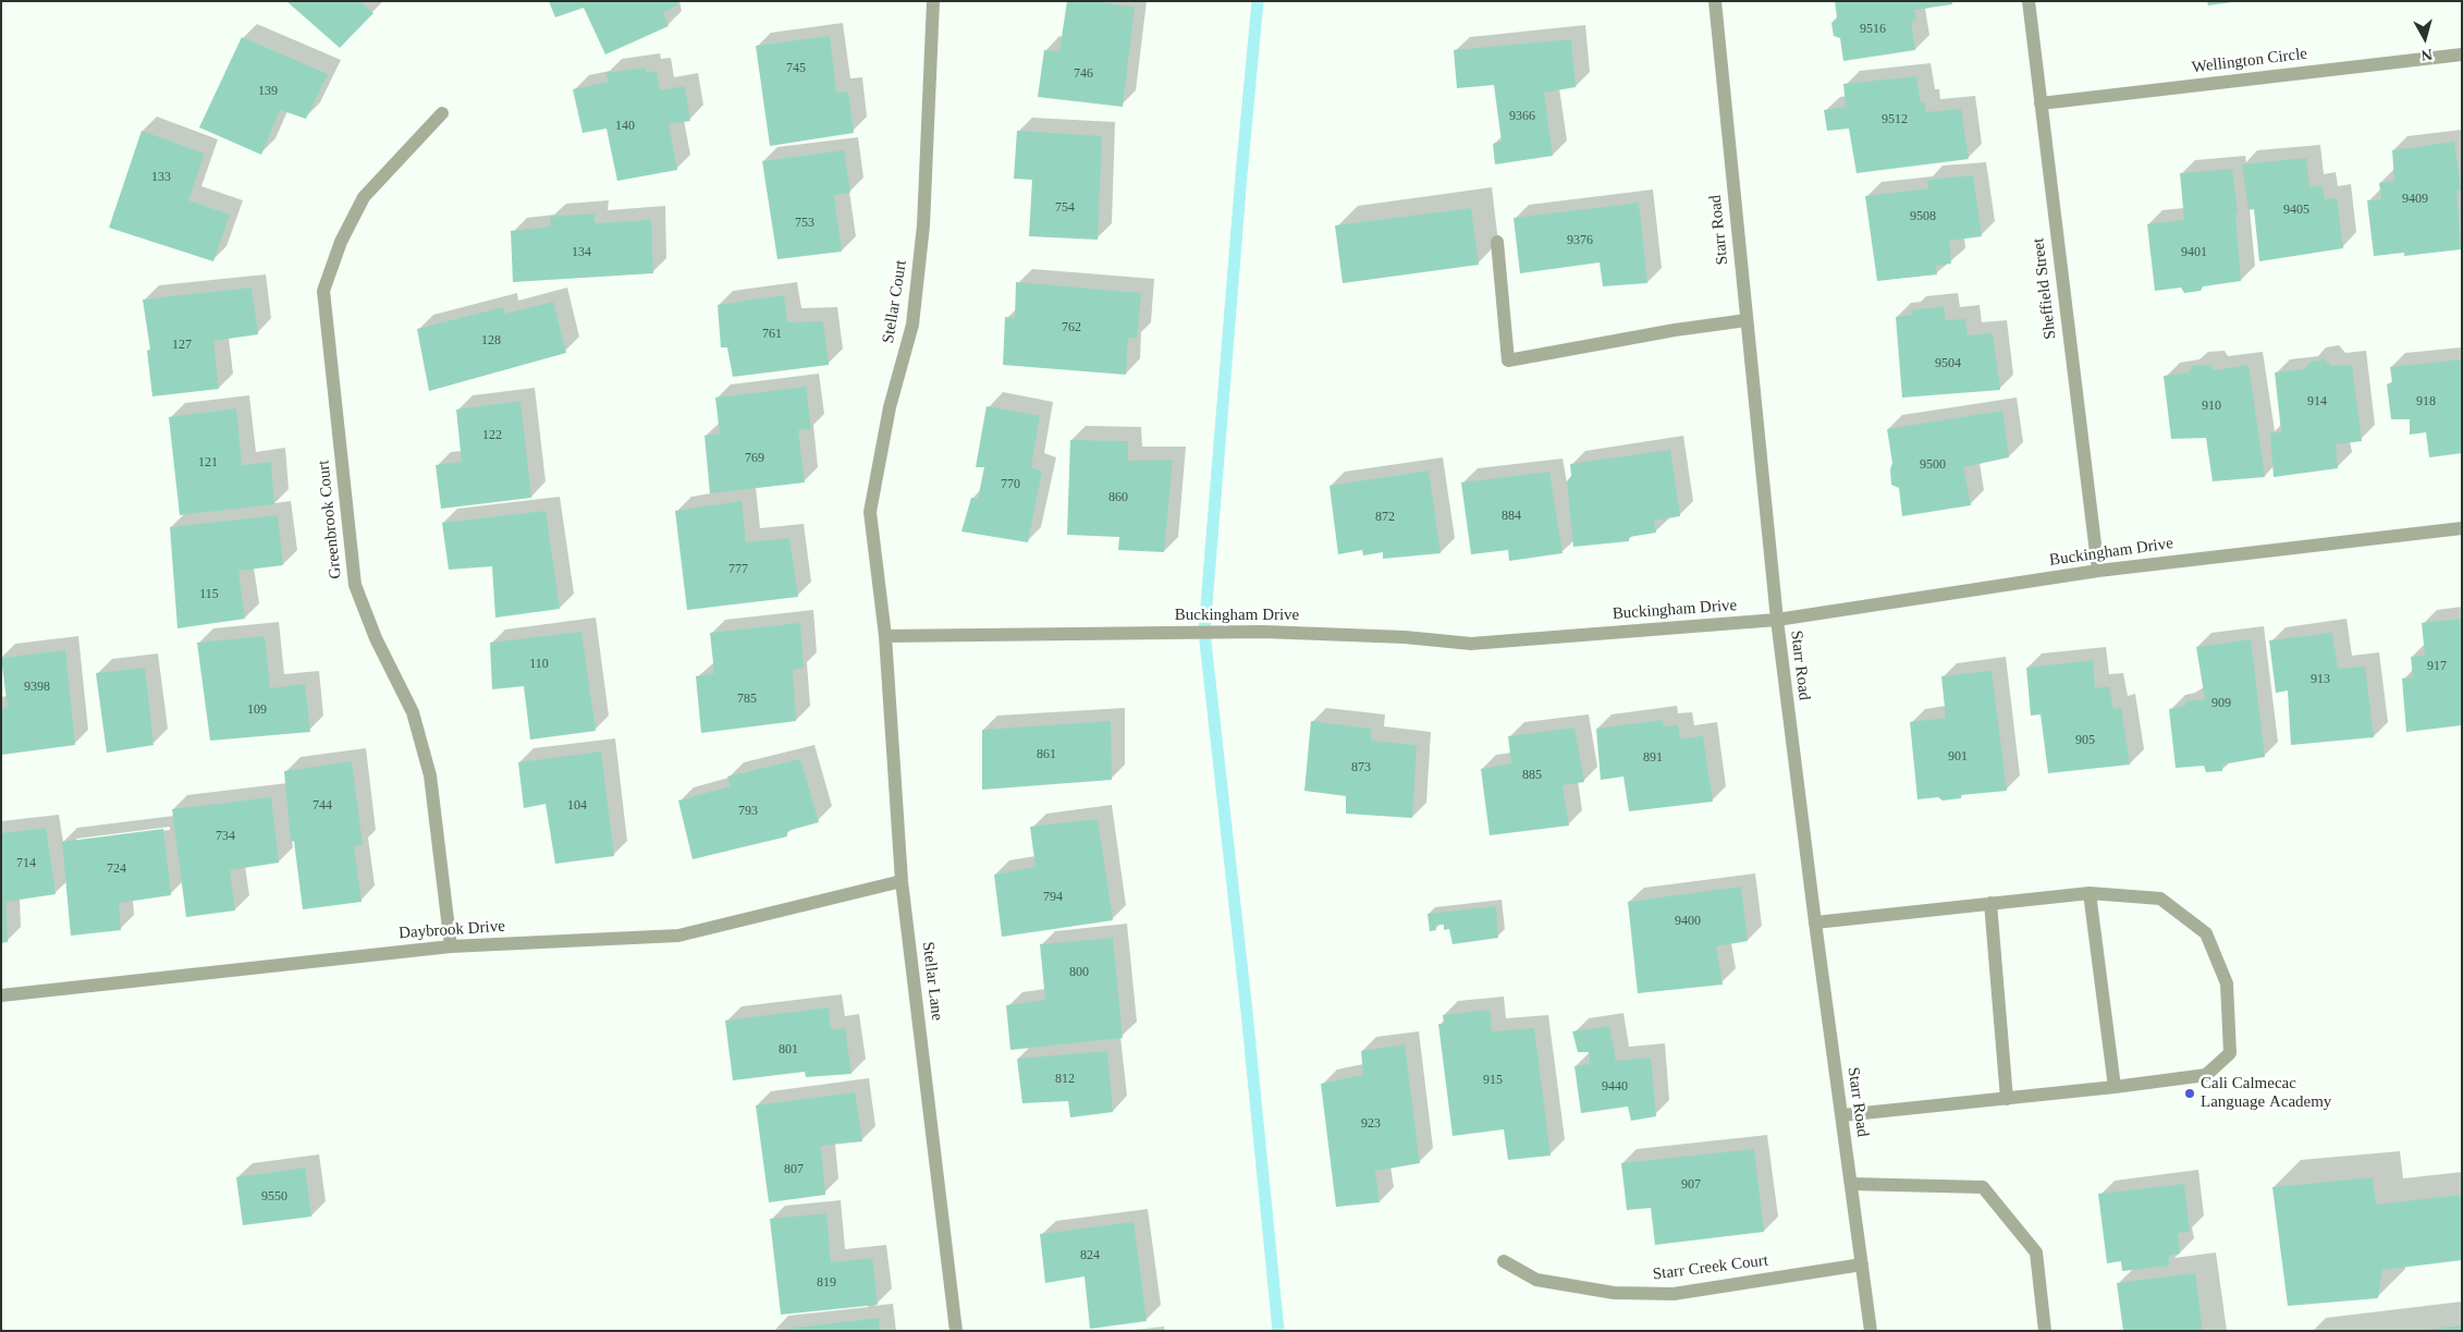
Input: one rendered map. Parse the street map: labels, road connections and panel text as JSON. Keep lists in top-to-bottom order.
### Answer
{
  "streets": {
    "street": [
      "Wellington Circle",
      "Starr Road",
      "Sheffield Street",
      "Stellar Court",
      "Greenbrook Court",
      "Buckingham Drive",
      "Daybrook Drive",
      "Stellar Lane",
      "Starr Creek Court"
    ]
  },
  "crossings": [
    ["Wellington Circle", "Sheffield Street"],
    ["Starr Road", "Buckingham Drive"],
    ["Starr Road", "Starr Creek Court"],
    ["Sheffield Street", "Buckingham Drive"],
    ["Stellar Court", "Buckingham Drive"],
    ["Stellar Court", "Stellar Lane"],
    ["Greenbrook Court", "Daybrook Drive"],
    ["Buckingham Drive", "Stellar Lane"],
    ["Daybrook Drive", "Stellar Lane"]
  ],
  "places": ["Cali Calmecac Language Academy"],
  "house_numbers": [
    "9516",
    "745",
    "746",
    "139",
    "9366",
    "9512",
    "140",
    "133",
    "9409",
    "754",
    "9405",
    "9508",
    "753",
    "9376",
    "134",
    "9401",
    "762",
    "761",
    "128",
    "127",
    "9504",
    "914",
    "918",
    "910",
    "122",
    "769",
    "121",
    "9500",
    "770",
    "860",
    "884",
    "872",
    "777",
    "115",
    "110",
    "917",
    "913",
    "9398",
    "785",
    "909",
    "109",
    "905",
    "861",
    "901",
    "891",
    "873",
    "885",
    "744",
    "104",
    "793",
    "734",
    "714",
    "724",
    "794",
    "9400",
    "800",
    "801",
    "812",
    "915",
    "9440",
    "923",
    "807",
    "907",
    "9550",
    "824",
    "819"
  ],
  "north": "bottom"
}
